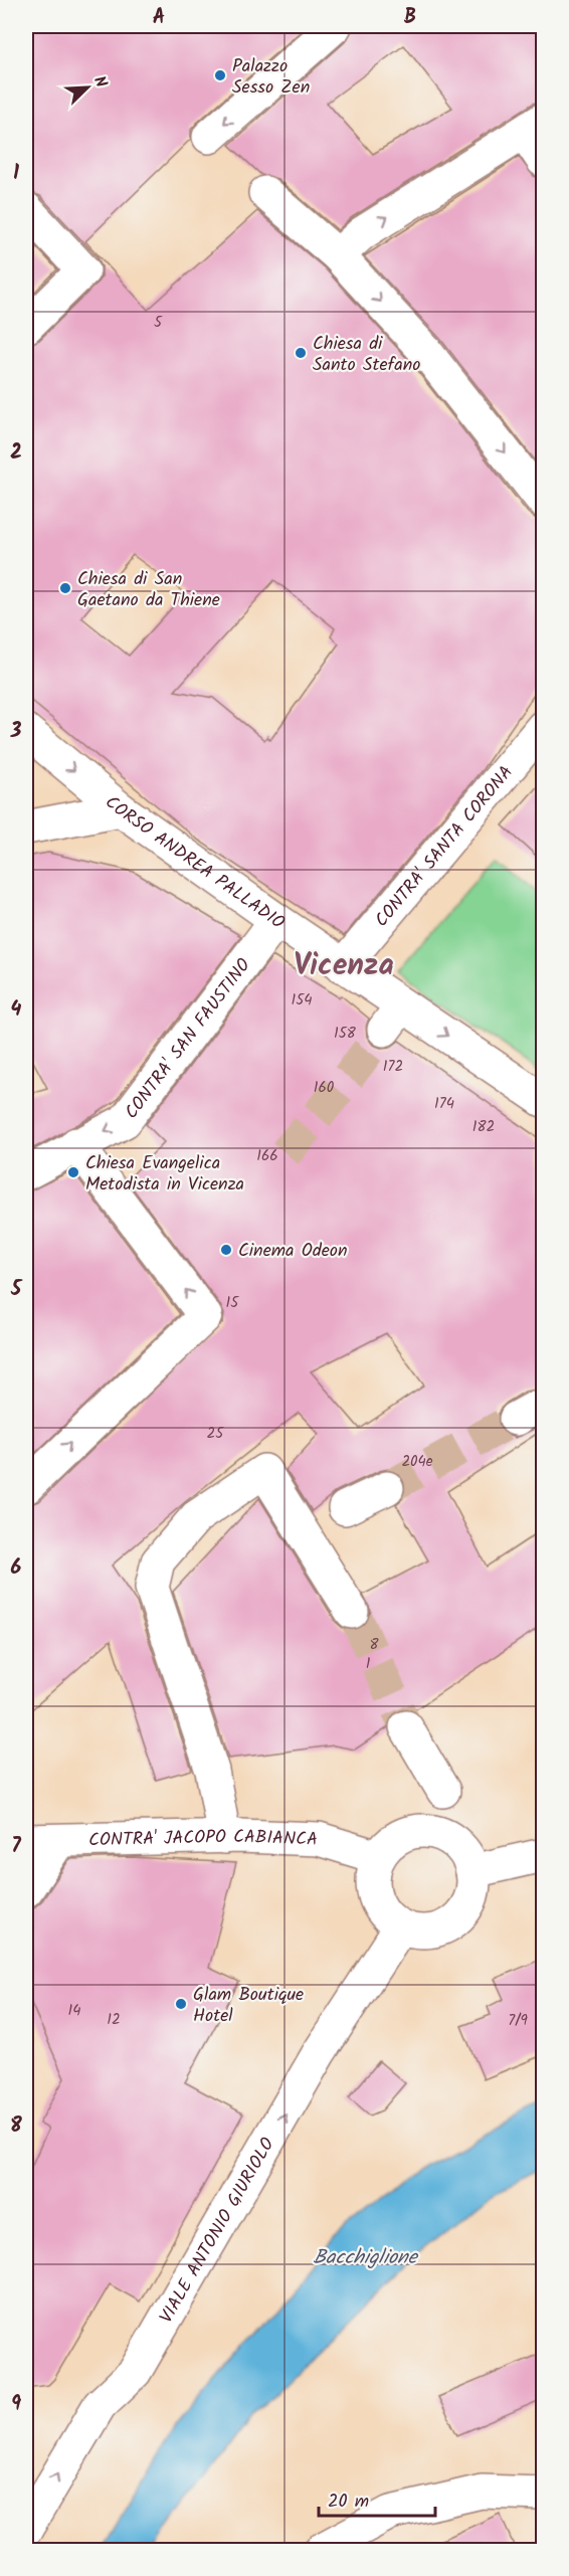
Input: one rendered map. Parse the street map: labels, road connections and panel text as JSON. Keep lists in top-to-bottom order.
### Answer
{
  "streets": {
    "street": [
      "CONTRA' SANTA CORONA",
      "CORSO ANDREA PALLADIO",
      "CONTRA' SAN FAUSTINO",
      "CONTRA' JACOPO CABIANCA",
      "VIALE ANTONIO GIURIOLO"
    ]
  },
  "crossings": [
    ["CONTRA' SANTA CORONA", "CORSO ANDREA PALLADIO"],
    ["CORSO ANDREA PALLADIO", "CONTRA' SAN FAUSTINO"],
    ["CONTRA' JACOPO CABIANCA", "VIALE ANTONIO GIURIOLO"]
  ],
  "one_way": ["CORSO ANDREA PALLADIO", "CONTRA' SAN FAUSTINO", "VIALE ANTONIO GIURIOLO"],
  "districts": ["Vicenza"],
  "water": ["Bacchiglione"],
  "places": [
    "Palazzo Sesso Zen",
    "Chiesa di Santo Stefano",
    "Chiesa di San Gaetano da Thiene",
    "Chiesa Evangelica Metodista in Vicenza",
    "Cinema Odeon",
    "Glam Boutique Hotel"
  ],
  "house_numbers": [
    "5",
    "154",
    "158",
    "172",
    "160",
    "174",
    "182",
    "166",
    "15",
    "25",
    "204e",
    "8",
    "1",
    "14",
    "12",
    "7/9"
  ],
  "scale_bar": "20 m",
  "north": "top right",
  "grid": {
    "columns": ["A", "B"],
    "rows": [
      "1",
      "2",
      "3",
      "4",
      "5",
      "6",
      "7",
      "8",
      "9"
    ]
  }
}
